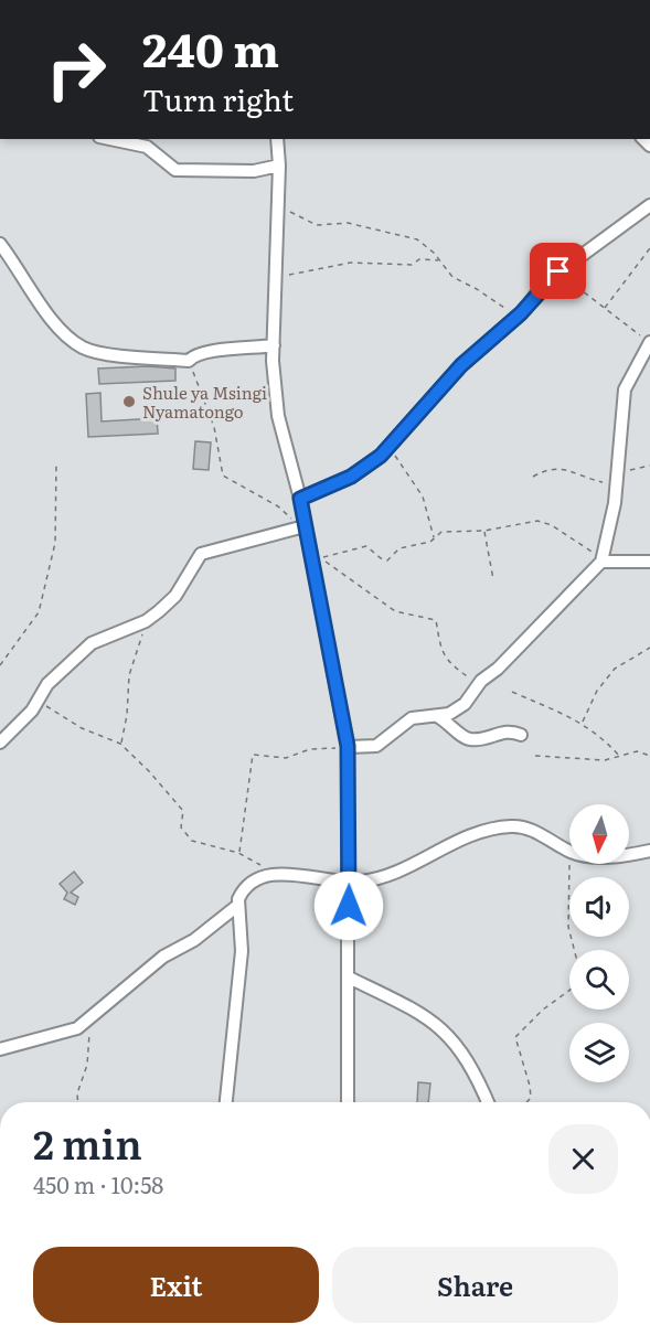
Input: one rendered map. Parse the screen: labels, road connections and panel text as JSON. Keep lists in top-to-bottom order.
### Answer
{
  "places": ["Shule ya Msingi Nyamatongo"],
  "north": "bottom",
  "page": {
    "turn": ["240 m", "Turn right"],
    "heading": ["2 min", "450 m · 10:58"],
    "buttons": ["Exit", "Share"]
  }
}
